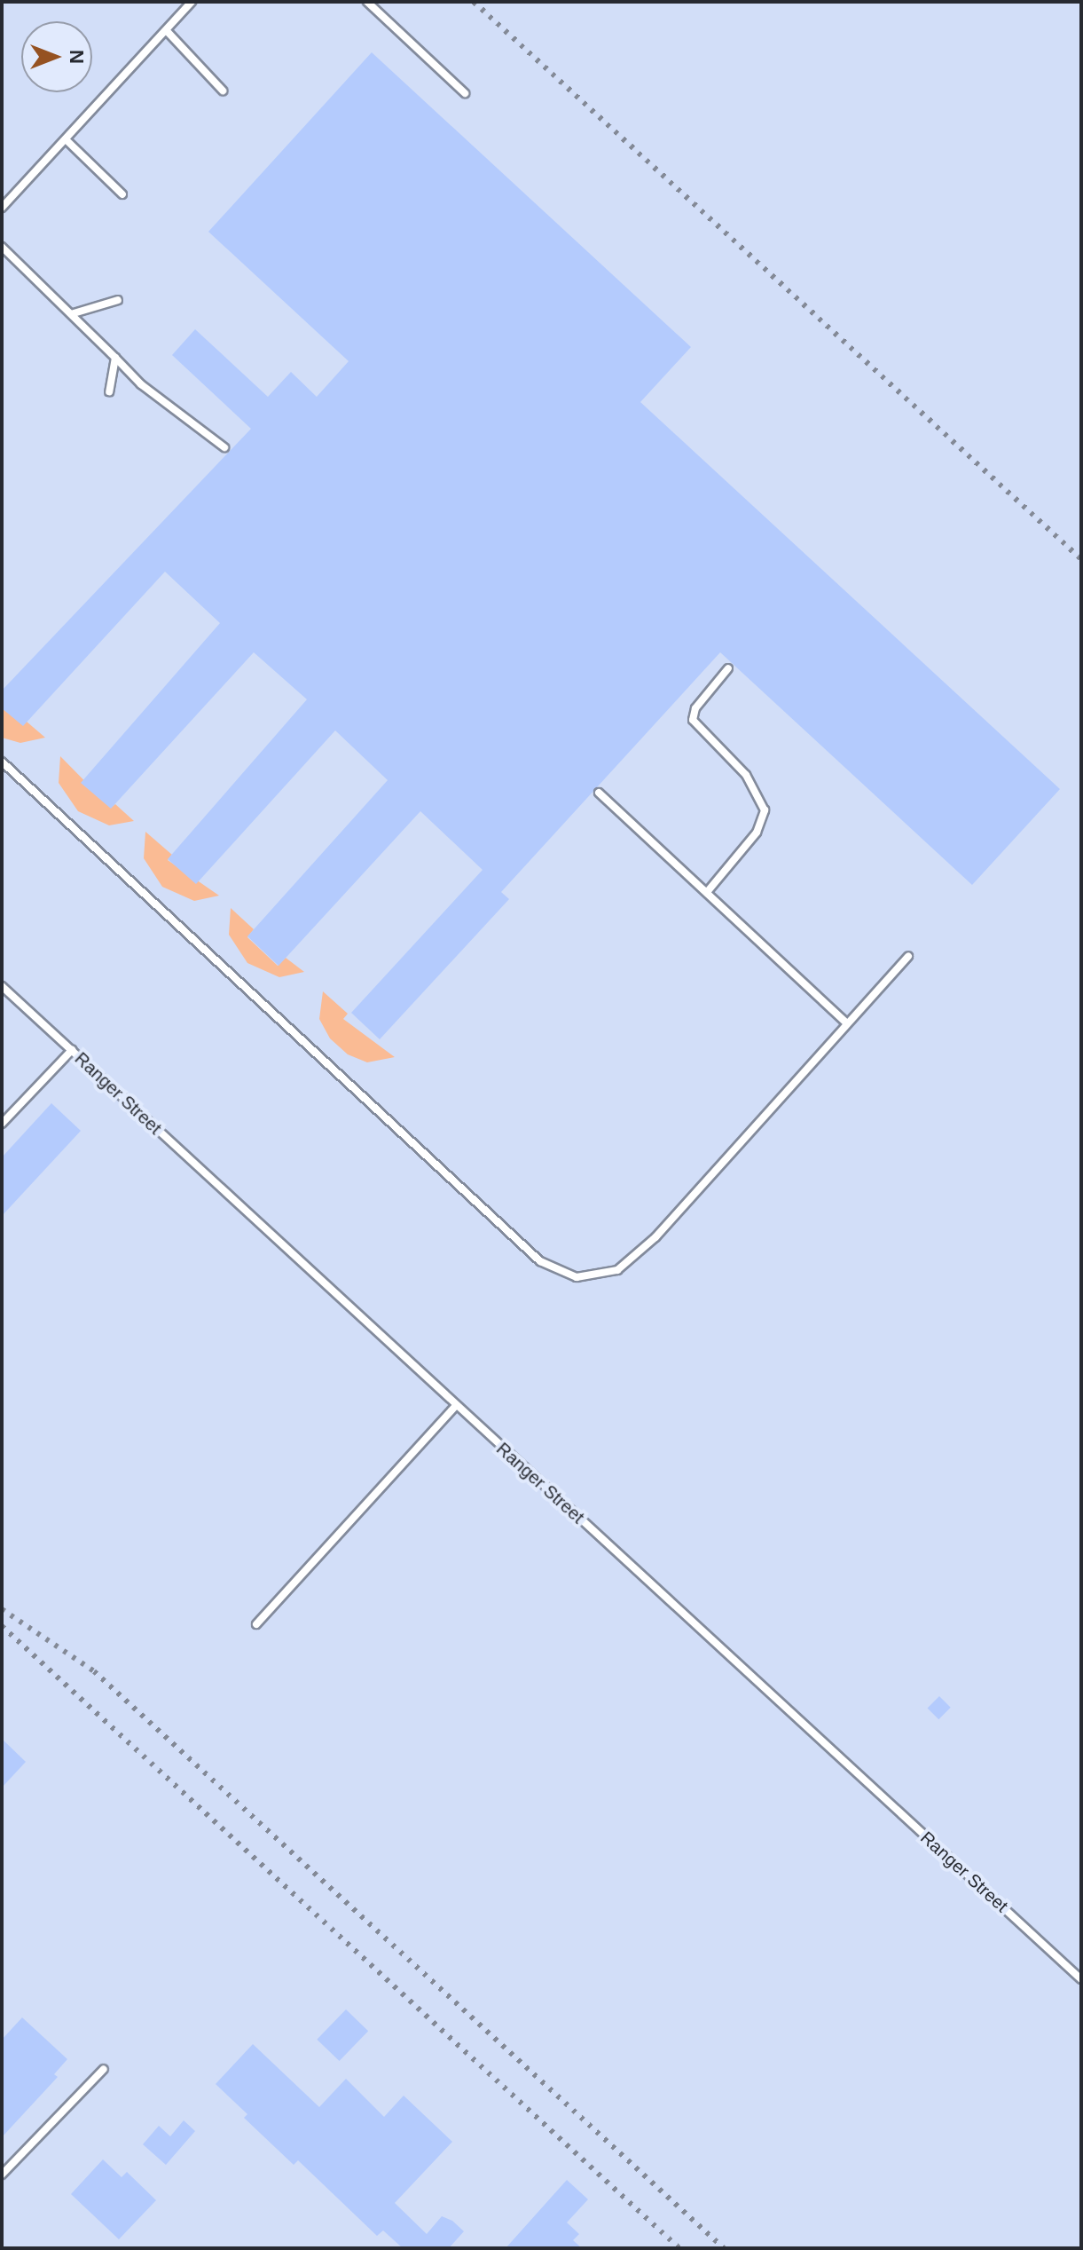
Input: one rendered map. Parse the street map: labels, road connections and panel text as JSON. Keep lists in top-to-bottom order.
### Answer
{
  "streets": {
    "lane": ["Ranger Street"]
  },
  "north": "right"
}
